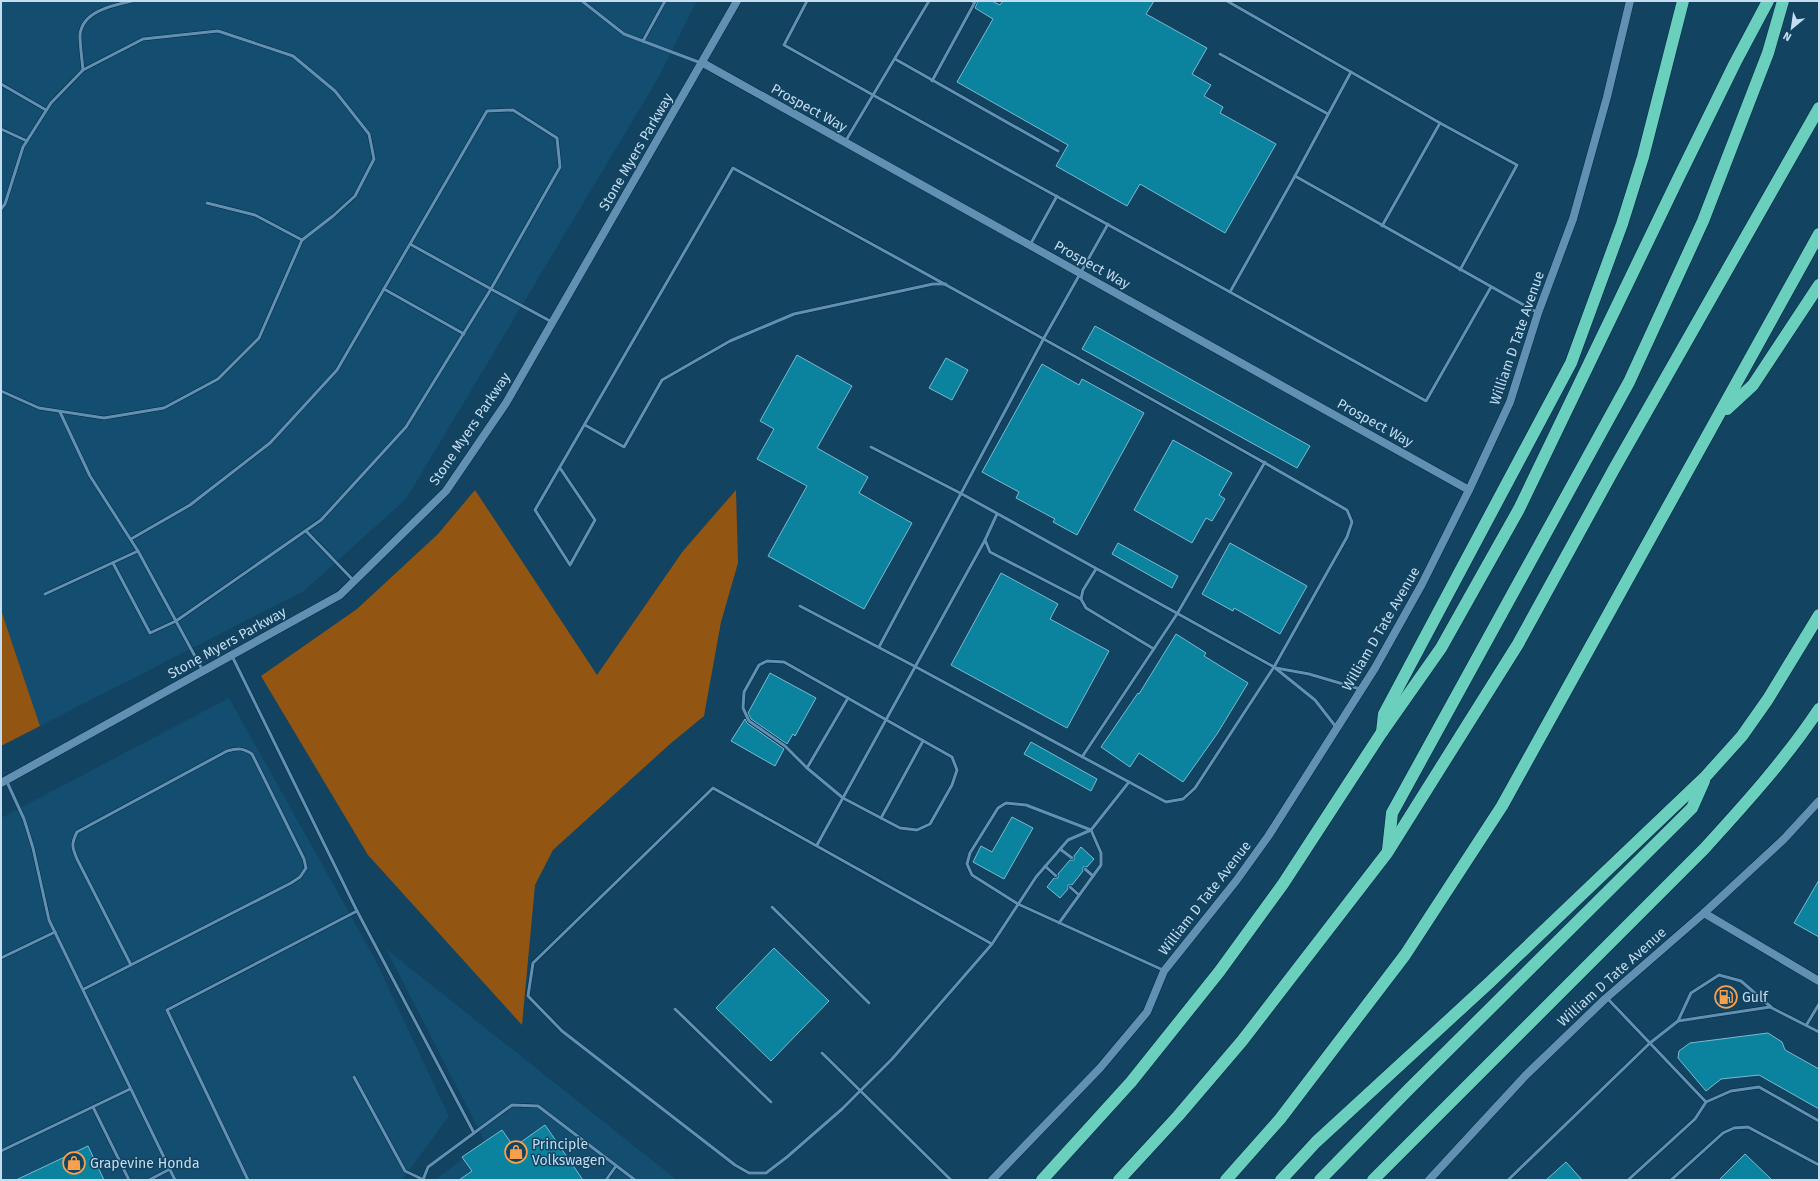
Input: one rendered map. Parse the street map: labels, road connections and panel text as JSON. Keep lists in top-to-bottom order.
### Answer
{
  "streets": {
    "street": ["Prospect Way", "Stone Myers Parkway", "William D Tate Avenue"]
  },
  "crossings": [
    ["Prospect Way", "Stone Myers Parkway"],
    ["Prospect Way", "William D Tate Avenue"]
  ],
  "places": {
    "fuel station": ["Gulf"],
    "shop": ["Principle Volkswagen", "Grapevine Honda"]
  },
  "north": "bottom left"
}
